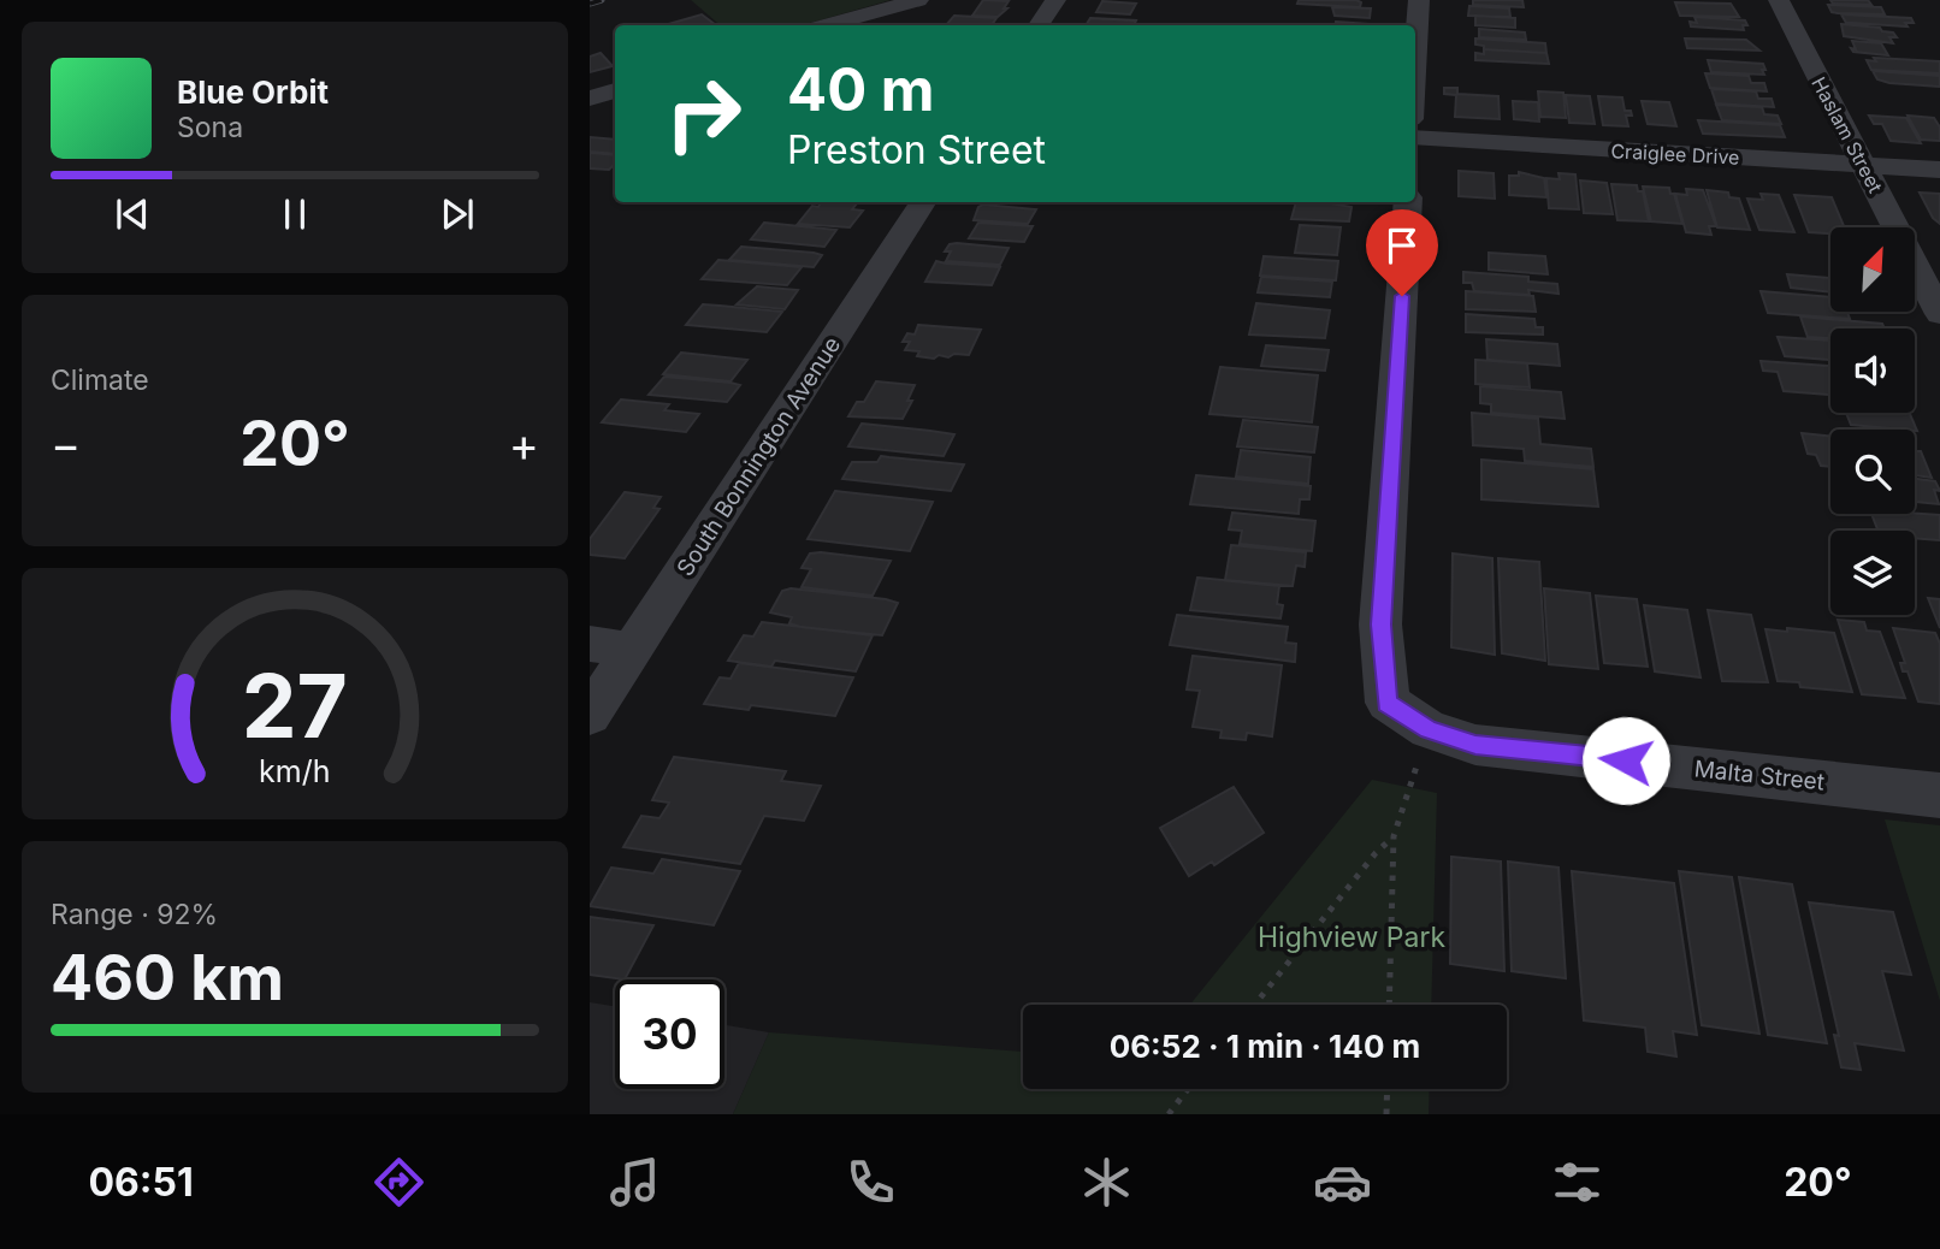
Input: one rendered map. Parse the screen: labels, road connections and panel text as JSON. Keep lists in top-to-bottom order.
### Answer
{
  "streets": {
    "street": [
      "Haslam Street",
      "Craiglee Drive",
      "South Bonnington Avenue",
      "Malta Street"
    ]
  },
  "crossings": [
    ["Haslam Street", "Craiglee Drive"]
  ],
  "parks": ["Highview Park"],
  "north": "top right",
  "page": {
    "turn": ["40 m", "Preston Street"],
    "song": ["Blue Orbit", "Sona"],
    "tile": [
      "Climate",
      ["Range · 92%", "460 km"]
    ],
    "heat": ["−", "20°", "+"],
    "limit": "30",
    "trip": "06:52 · 1 min · 140 m",
    "tabs": ["06:51", "20°"],
    "gauge": ["27", "km/h"]
  }
}
